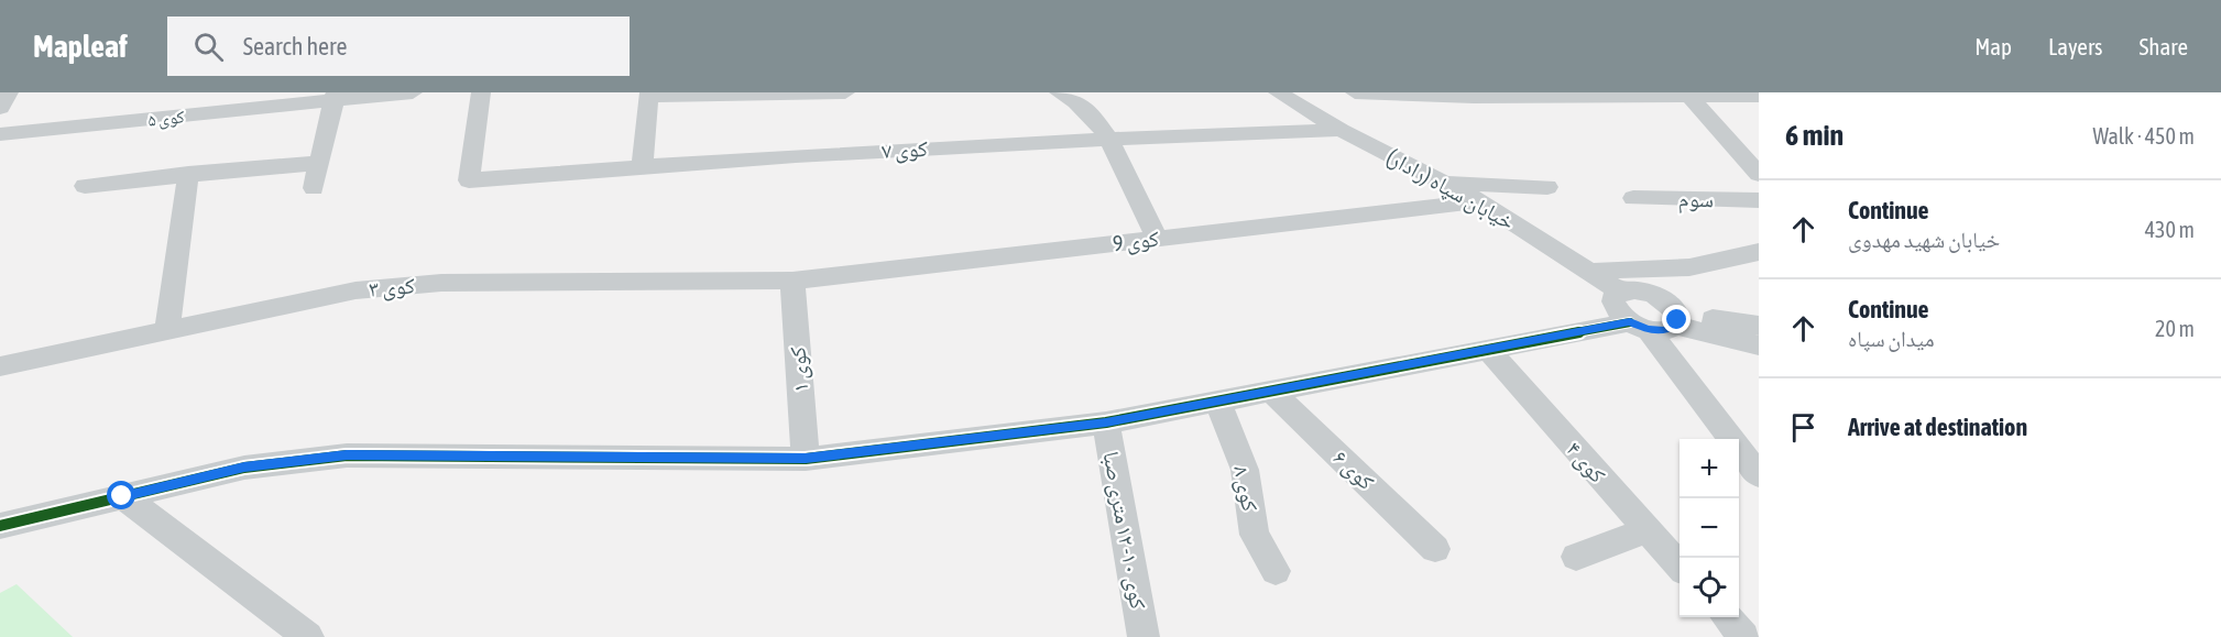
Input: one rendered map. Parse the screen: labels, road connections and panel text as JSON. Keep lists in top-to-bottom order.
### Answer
{
  "streets": {
    "street": [
      "کوی ۵",
      "کوی ۷",
      "خیابان سپاه (رادار)",
      "سوم",
      "کوی 9",
      "کوی ۳",
      "کوی ۱",
      "کوی ۴",
      "کوی ۶",
      "کوی ۸",
      "کوی ۱۰- ۱۲ متری صبا"
    ]
  },
  "crossings": [
    ["کوی ۷", "خیابان سپاه (رادار)"],
    ["خیابان سپاه (رادار)", "کوی 9"],
    ["کوی 9", "کوی ۳"],
    ["کوی 9", "کوی ۱"],
    ["کوی ۳", "کوی ۱"]
  ],
  "page": {
    "header": "Mapleaf",
    "search": "Search here",
    "nav": ["Map", "Layers", "Share"],
    "heading": ["6 min", "Walk · 450 m"],
    "list": [
      ["Continue", "خیابان شهید مهدوی", "430 m"],
      ["Continue", "میدان سپاه", "20 m"],
      "Arrive at destination"
    ],
    "map_buttons": ["+", "−"]
  }
}
